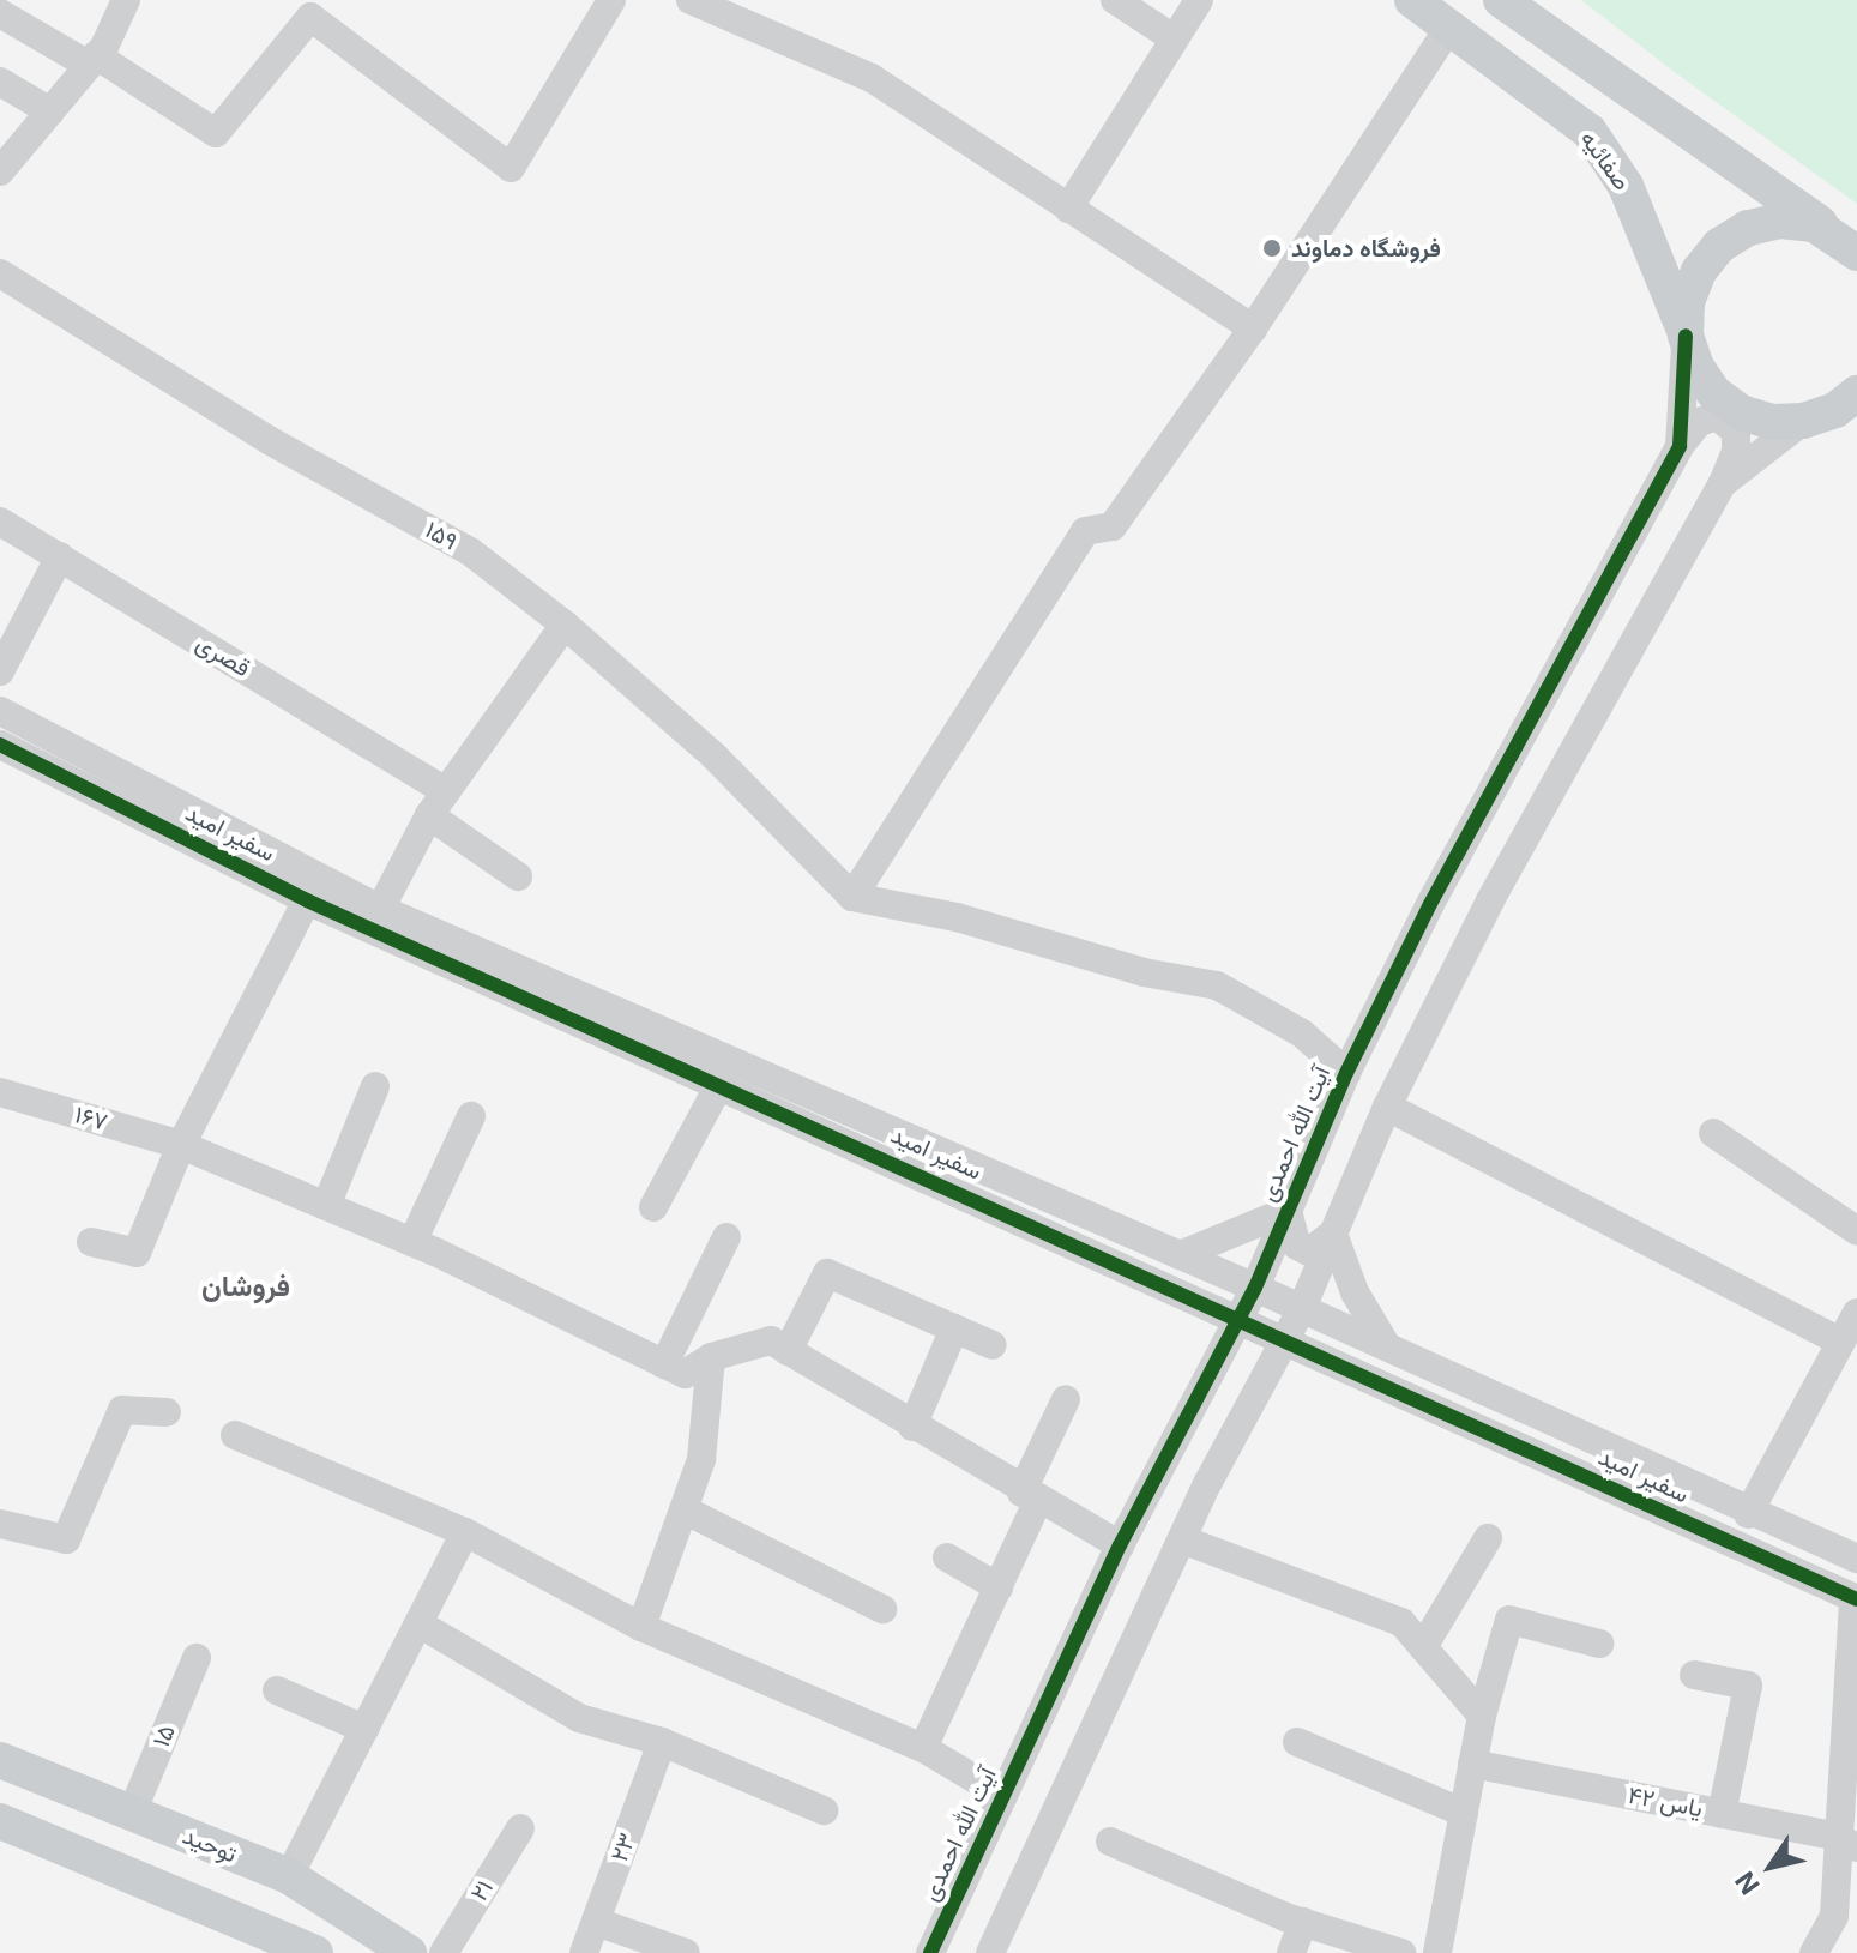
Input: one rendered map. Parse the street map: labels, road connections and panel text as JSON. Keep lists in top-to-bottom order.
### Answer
{
  "streets": {
    "main road": ["صفائیه", "توحید"],
    "street": [
      "۱۵۹",
      "قصری",
      "سفیر امید",
      "۱۶۷",
      "آیت الله احمدی",
      "۱۵",
      "یاس ۴۲",
      "۲۳",
      "۲۱"
    ]
  },
  "crossings": [
    ["صفائیه", "آیت الله احمدی"],
    ["سفیر امید", "آیت الله احمدی"],
    ["۱۵", "توحید"]
  ],
  "districts": ["فروشان"],
  "places": ["فروشگاه دماوند"],
  "north": "bottom left"
}
